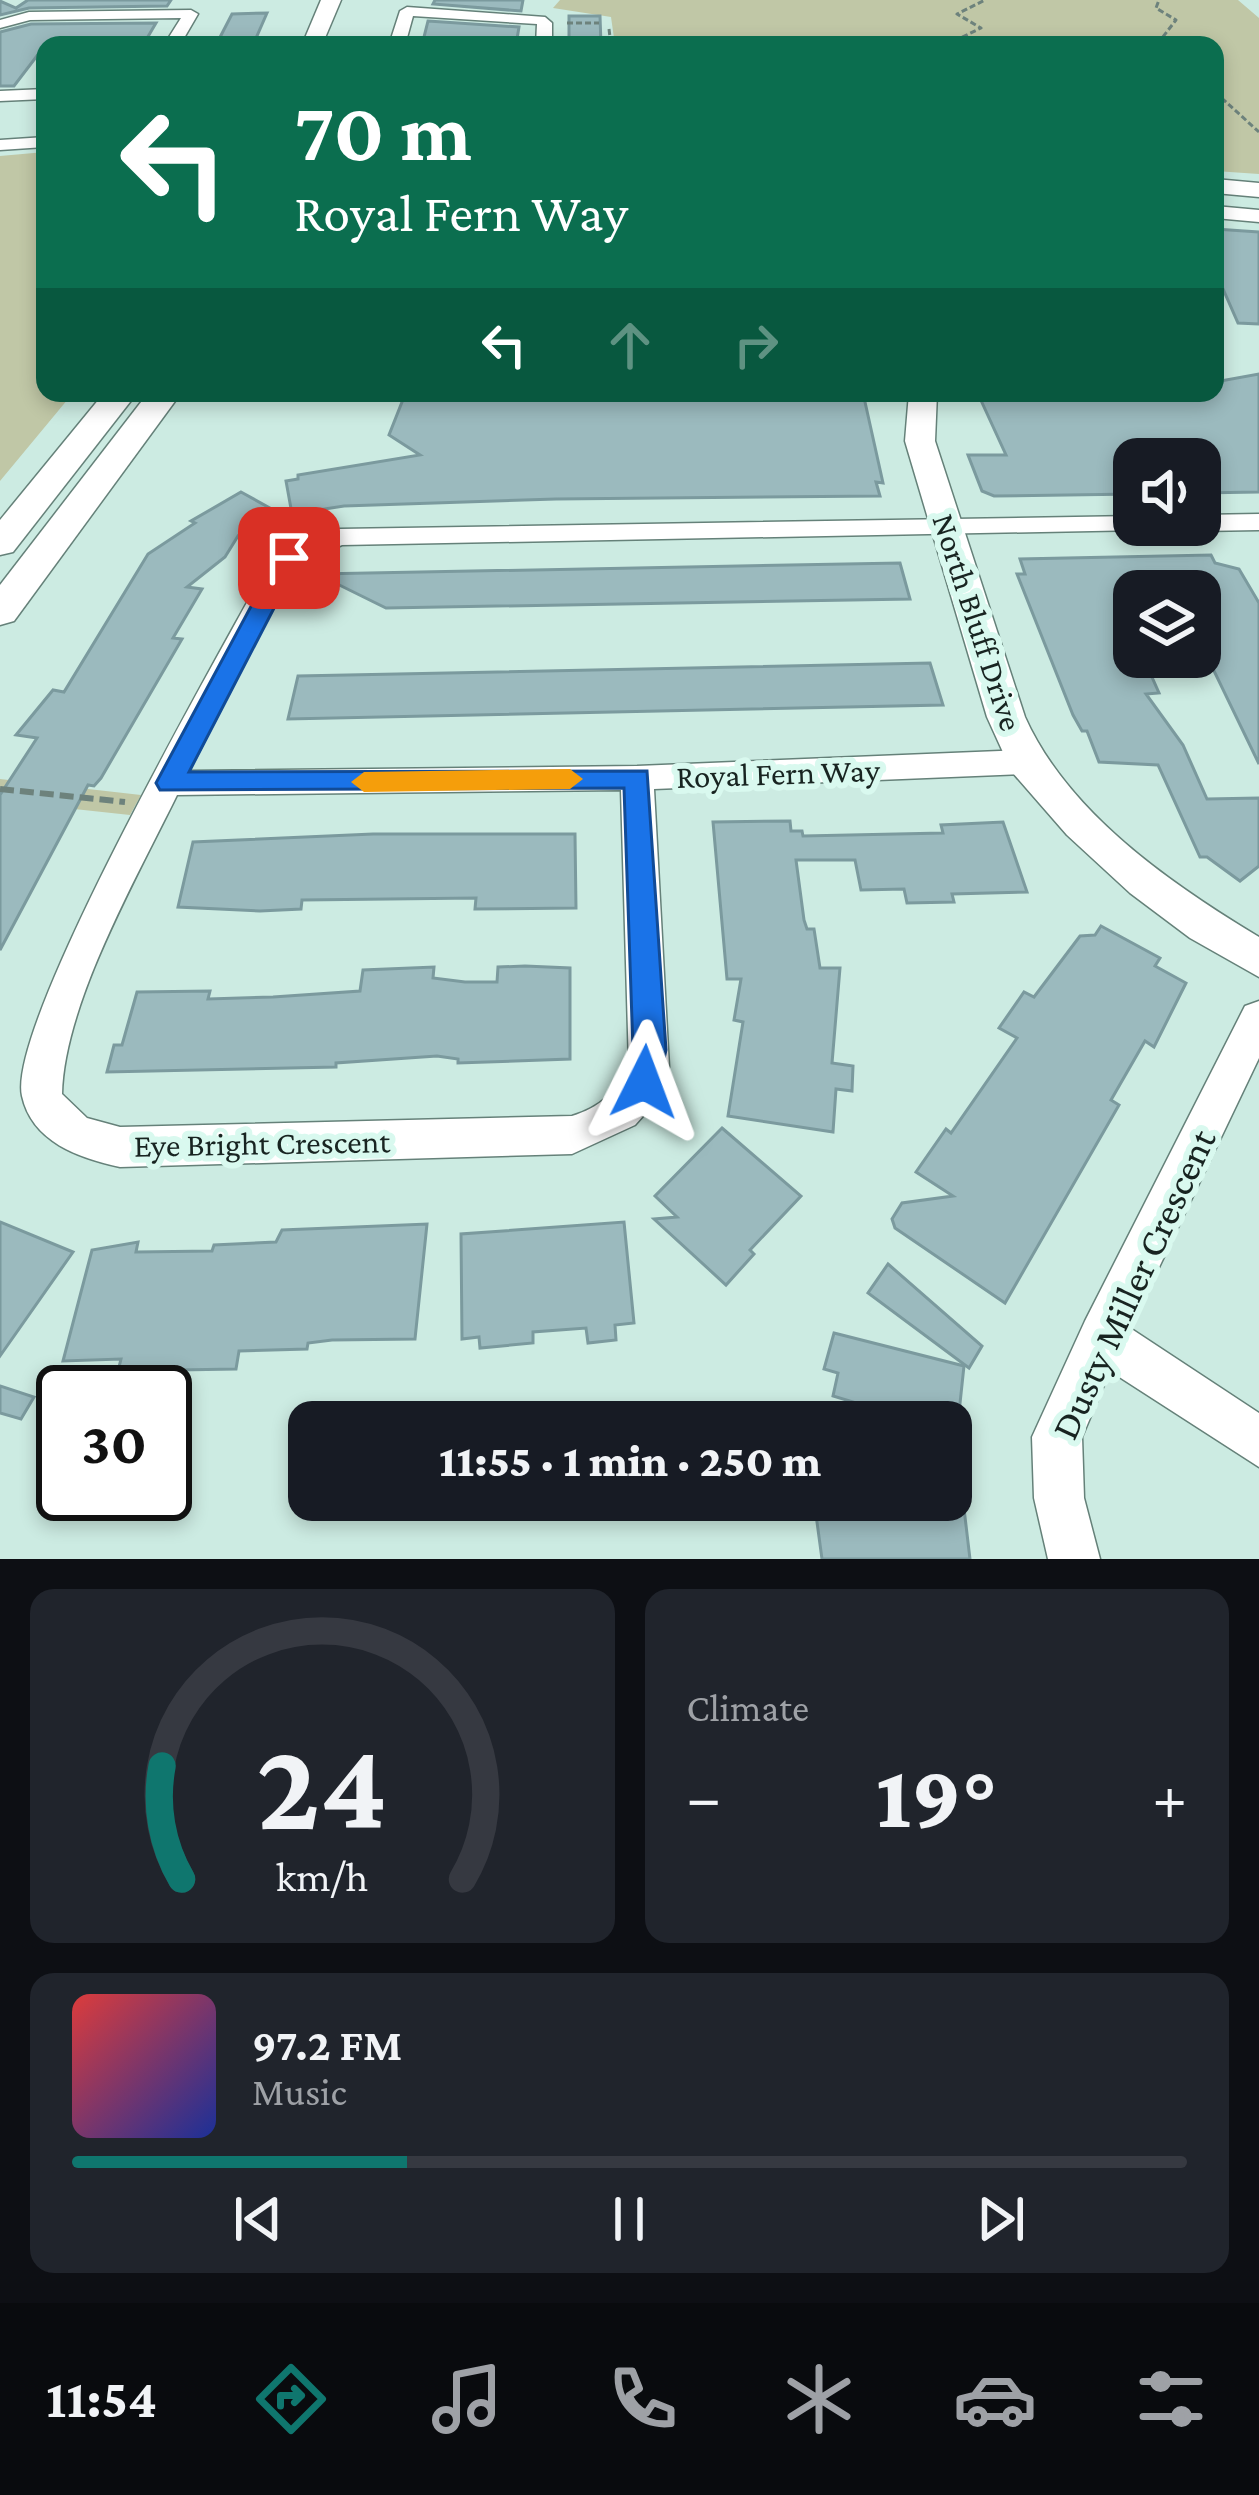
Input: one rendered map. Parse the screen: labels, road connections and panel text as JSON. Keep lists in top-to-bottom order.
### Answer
{
  "streets": {
    "street": [
      "North Bluff Drive",
      "Royal Fern Way",
      "Eye Bright Crescent",
      "Dusty Miller Crescent"
    ]
  },
  "crossings": [
    ["North Bluff Drive", "Royal Fern Way"],
    ["North Bluff Drive", "Eye Bright Crescent"],
    ["Royal Fern Way", "Eye Bright Crescent"]
  ],
  "page": {
    "turn": ["70 m", "Royal Fern Way"],
    "limit": "30",
    "trip": "11:55 · 1 min · 250 m",
    "tile": "Climate",
    "heat": ["−", "19°", "+"],
    "song": ["97.2 FM", "Music"],
    "tabs": "11:54",
    "gauge": ["24", "km/h"]
  }
}
